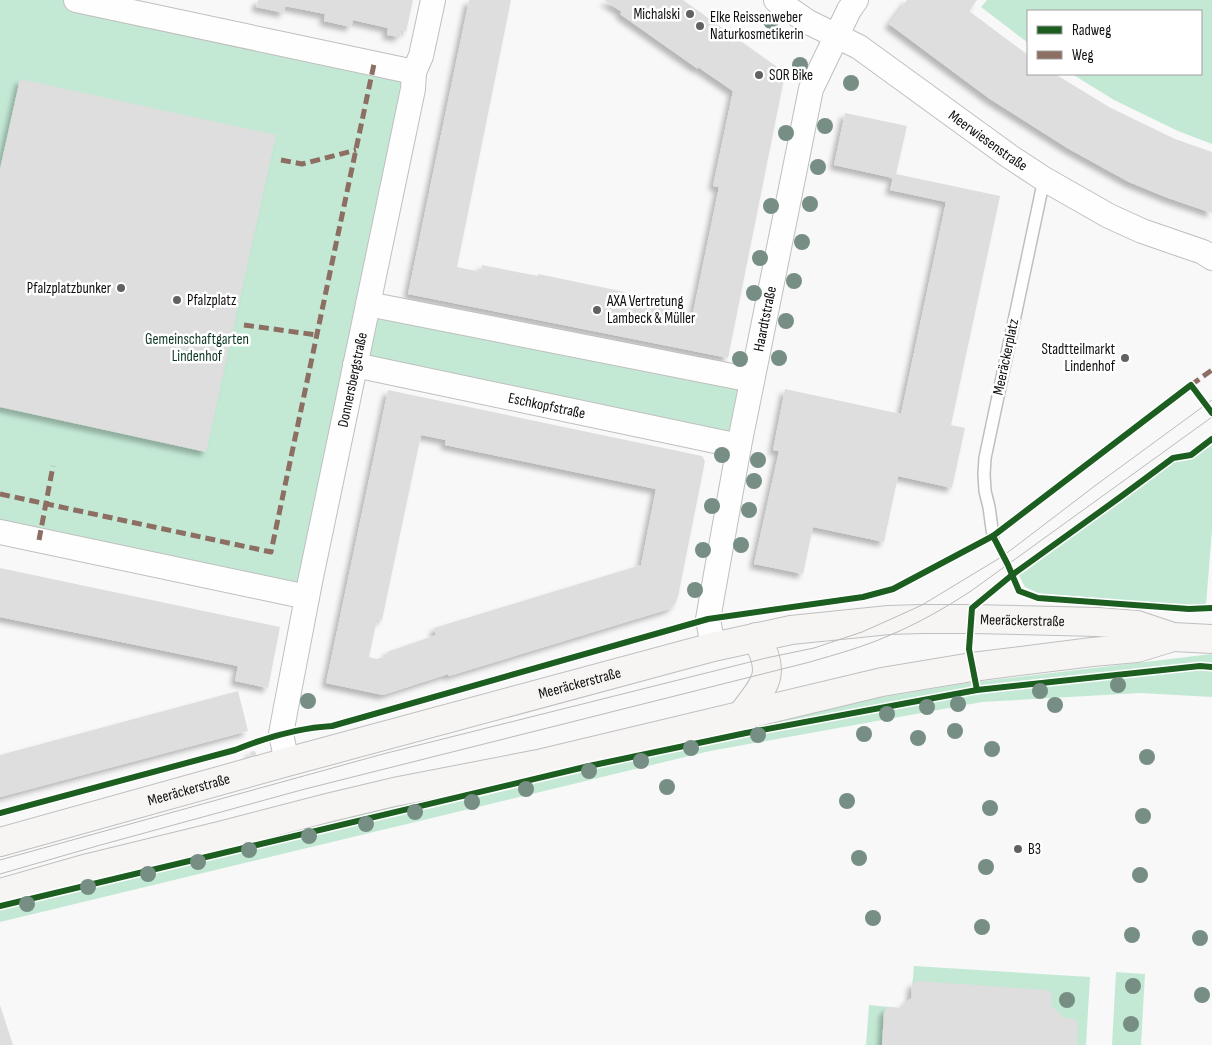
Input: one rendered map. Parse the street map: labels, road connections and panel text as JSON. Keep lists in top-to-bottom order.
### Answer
{
  "streets": {
    "street": [
      "Meerwiesenstraße",
      "Haardtstraße",
      "Donnersbergstraße",
      "Eschkopfstraße",
      "Meeräckerstraße"
    ],
    "lane": ["Meeräckerplatz"]
  },
  "crossings": [
    ["Meerwiesenstraße", "Haardtstraße"],
    ["Meerwiesenstraße", "Meeräckerplatz"],
    ["Haardtstraße", "Eschkopfstraße"],
    ["Haardtstraße", "Meeräckerstraße"],
    ["Donnersbergstraße", "Eschkopfstraße"],
    ["Donnersbergstraße", "Meeräckerstraße"]
  ],
  "parks": ["Gemeinschaftgarten Lindenhof"],
  "places": [
    "Michalski",
    "Elke Reissenweber Naturkosmetikerin",
    "SOR Bike",
    "Pfalzplatzbunker",
    "Pfalzplatz",
    "AXA Vertretung Lambeck & Müller",
    "Stadtteilmarkt Lindenhof",
    "B3"
  ],
  "legend": ["Radweg", "Weg"]
}
